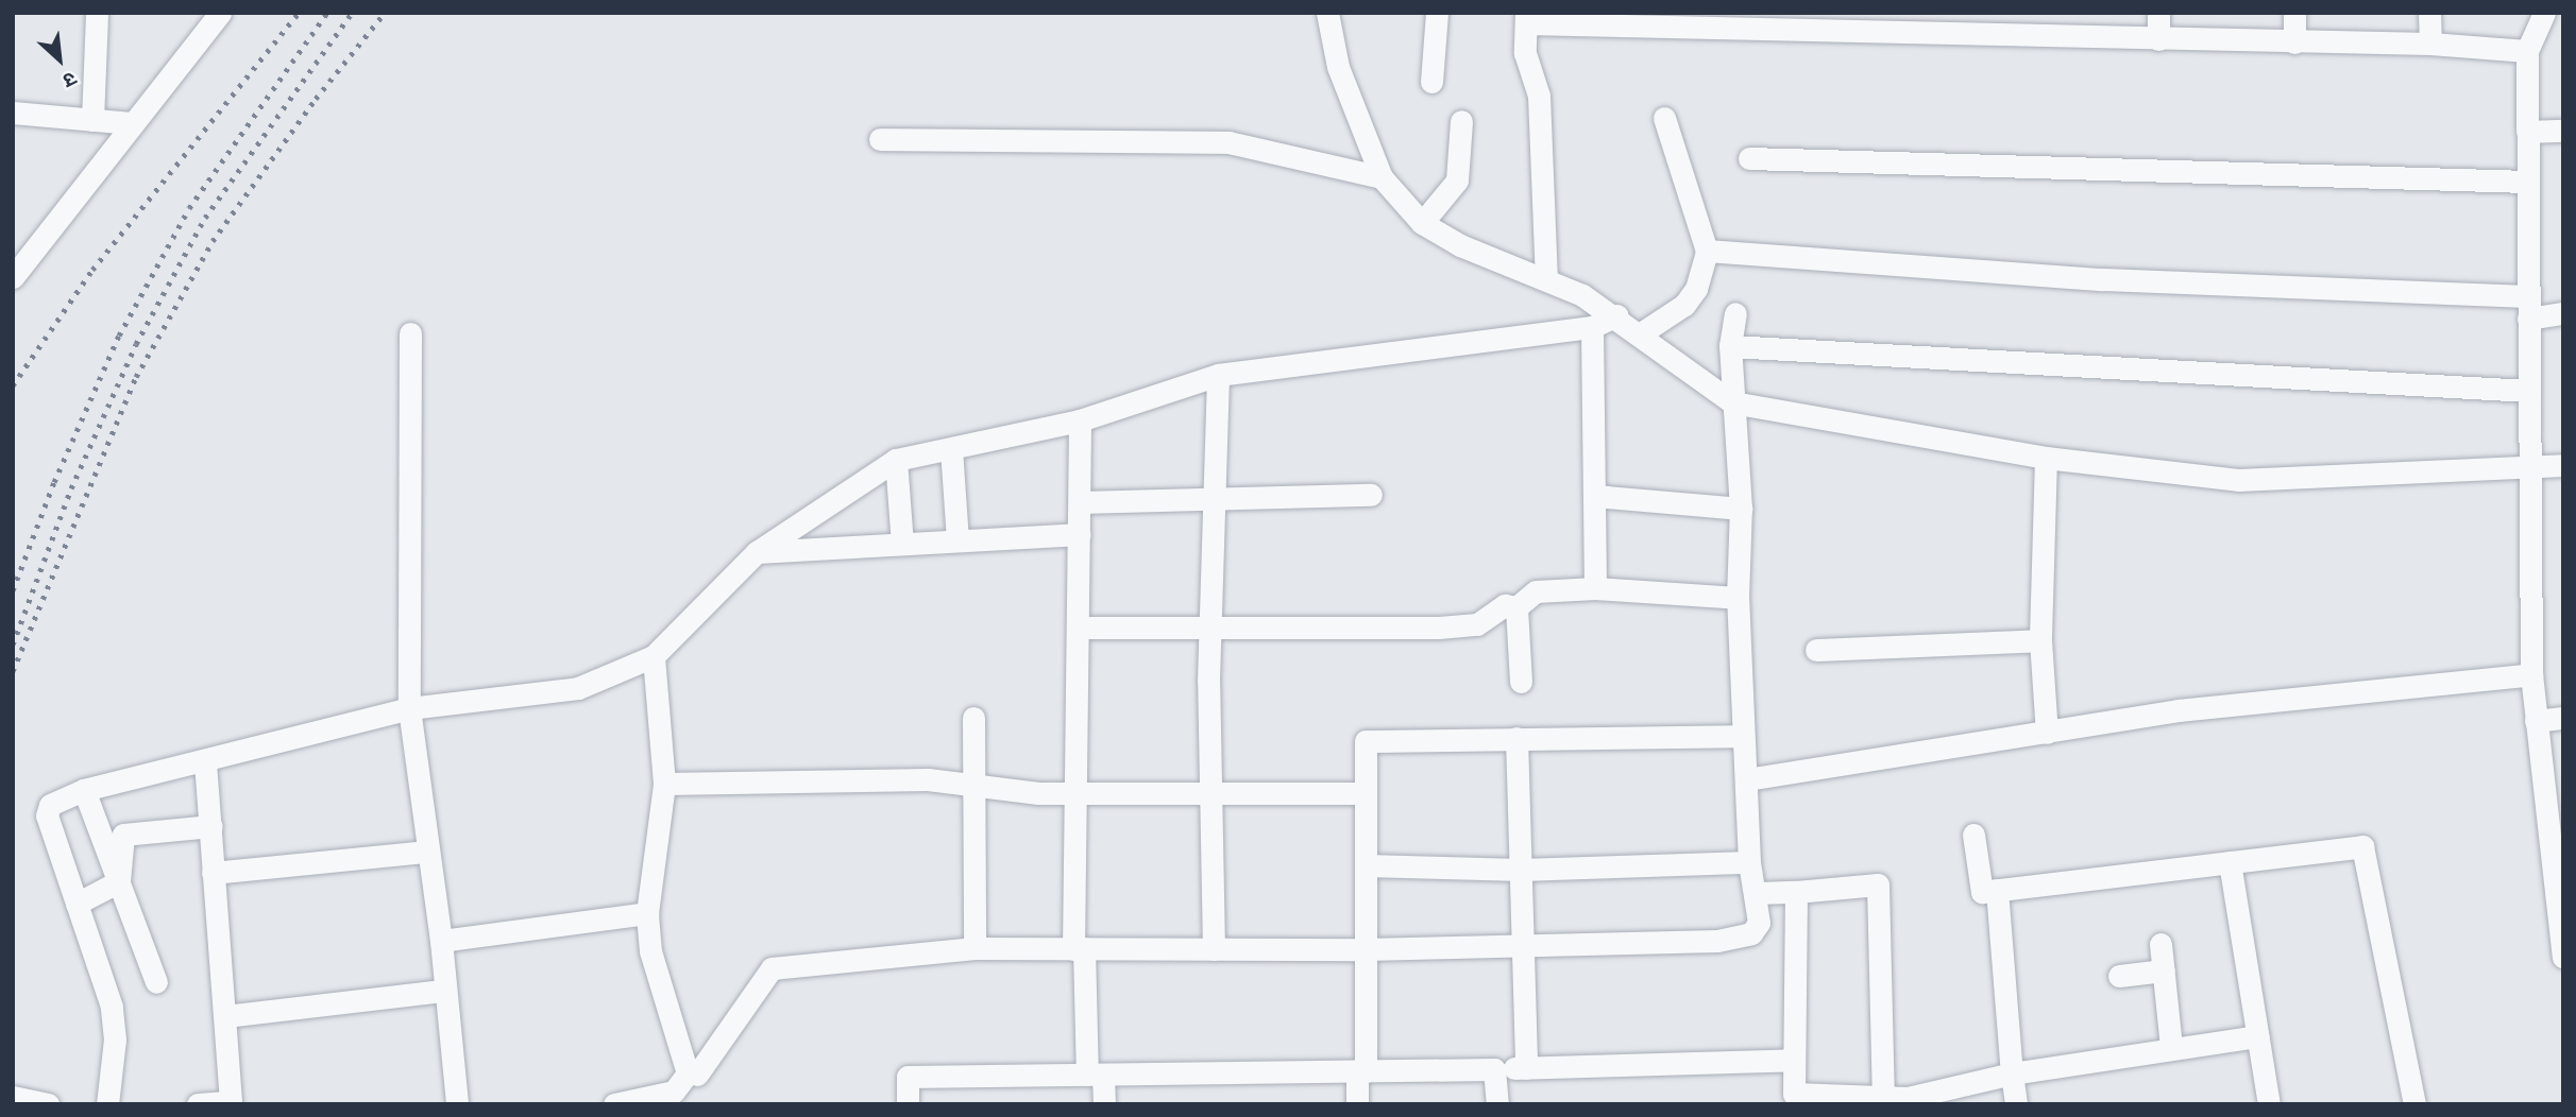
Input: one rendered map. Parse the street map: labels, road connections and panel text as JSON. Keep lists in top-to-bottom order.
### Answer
{
  "north": "bottom right"
}
